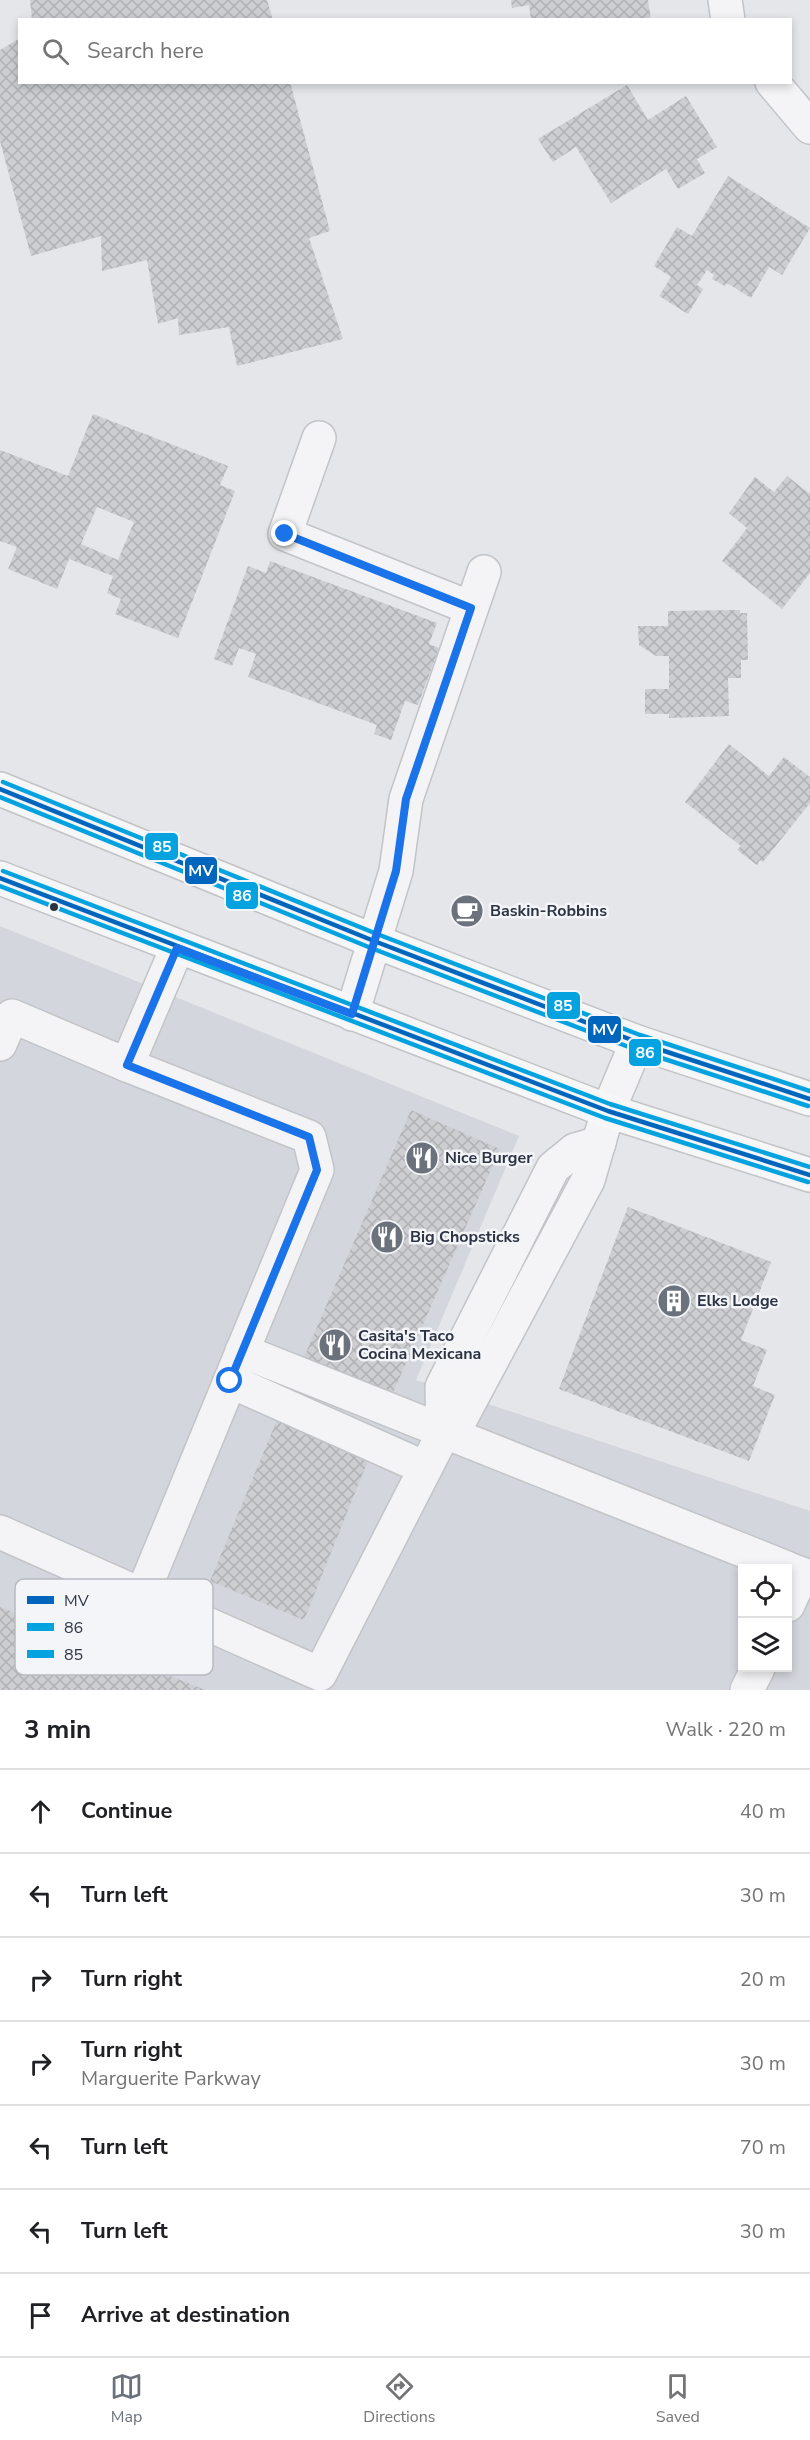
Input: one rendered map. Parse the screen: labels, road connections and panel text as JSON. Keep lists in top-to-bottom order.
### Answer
{
  "places": {
    "cafe": ["Baskin-Robbins"],
    "restaurant": ["Nice Burger", "Big Chopsticks", "Casita's Taco Cocina Mexicana"],
    "building": ["Elks Lodge"]
  },
  "lines": ["transit line 85", "transit line MV", "transit line 86"],
  "legend": ["MV", "86", "85"],
  "page": {
    "search": "Search here",
    "heading": ["3 min", "Walk · 220 m"],
    "list": [
      ["Continue", "40 m"],
      ["Turn left", "30 m"],
      ["Turn right", "20 m"],
      ["Turn right", "Marguerite Parkway", "30 m"],
      ["Turn left", "70 m"],
      ["Turn left", "30 m"],
      "Arrive at destination"
    ],
    "nav": ["Map", "Directions", "Saved"]
  }
}
